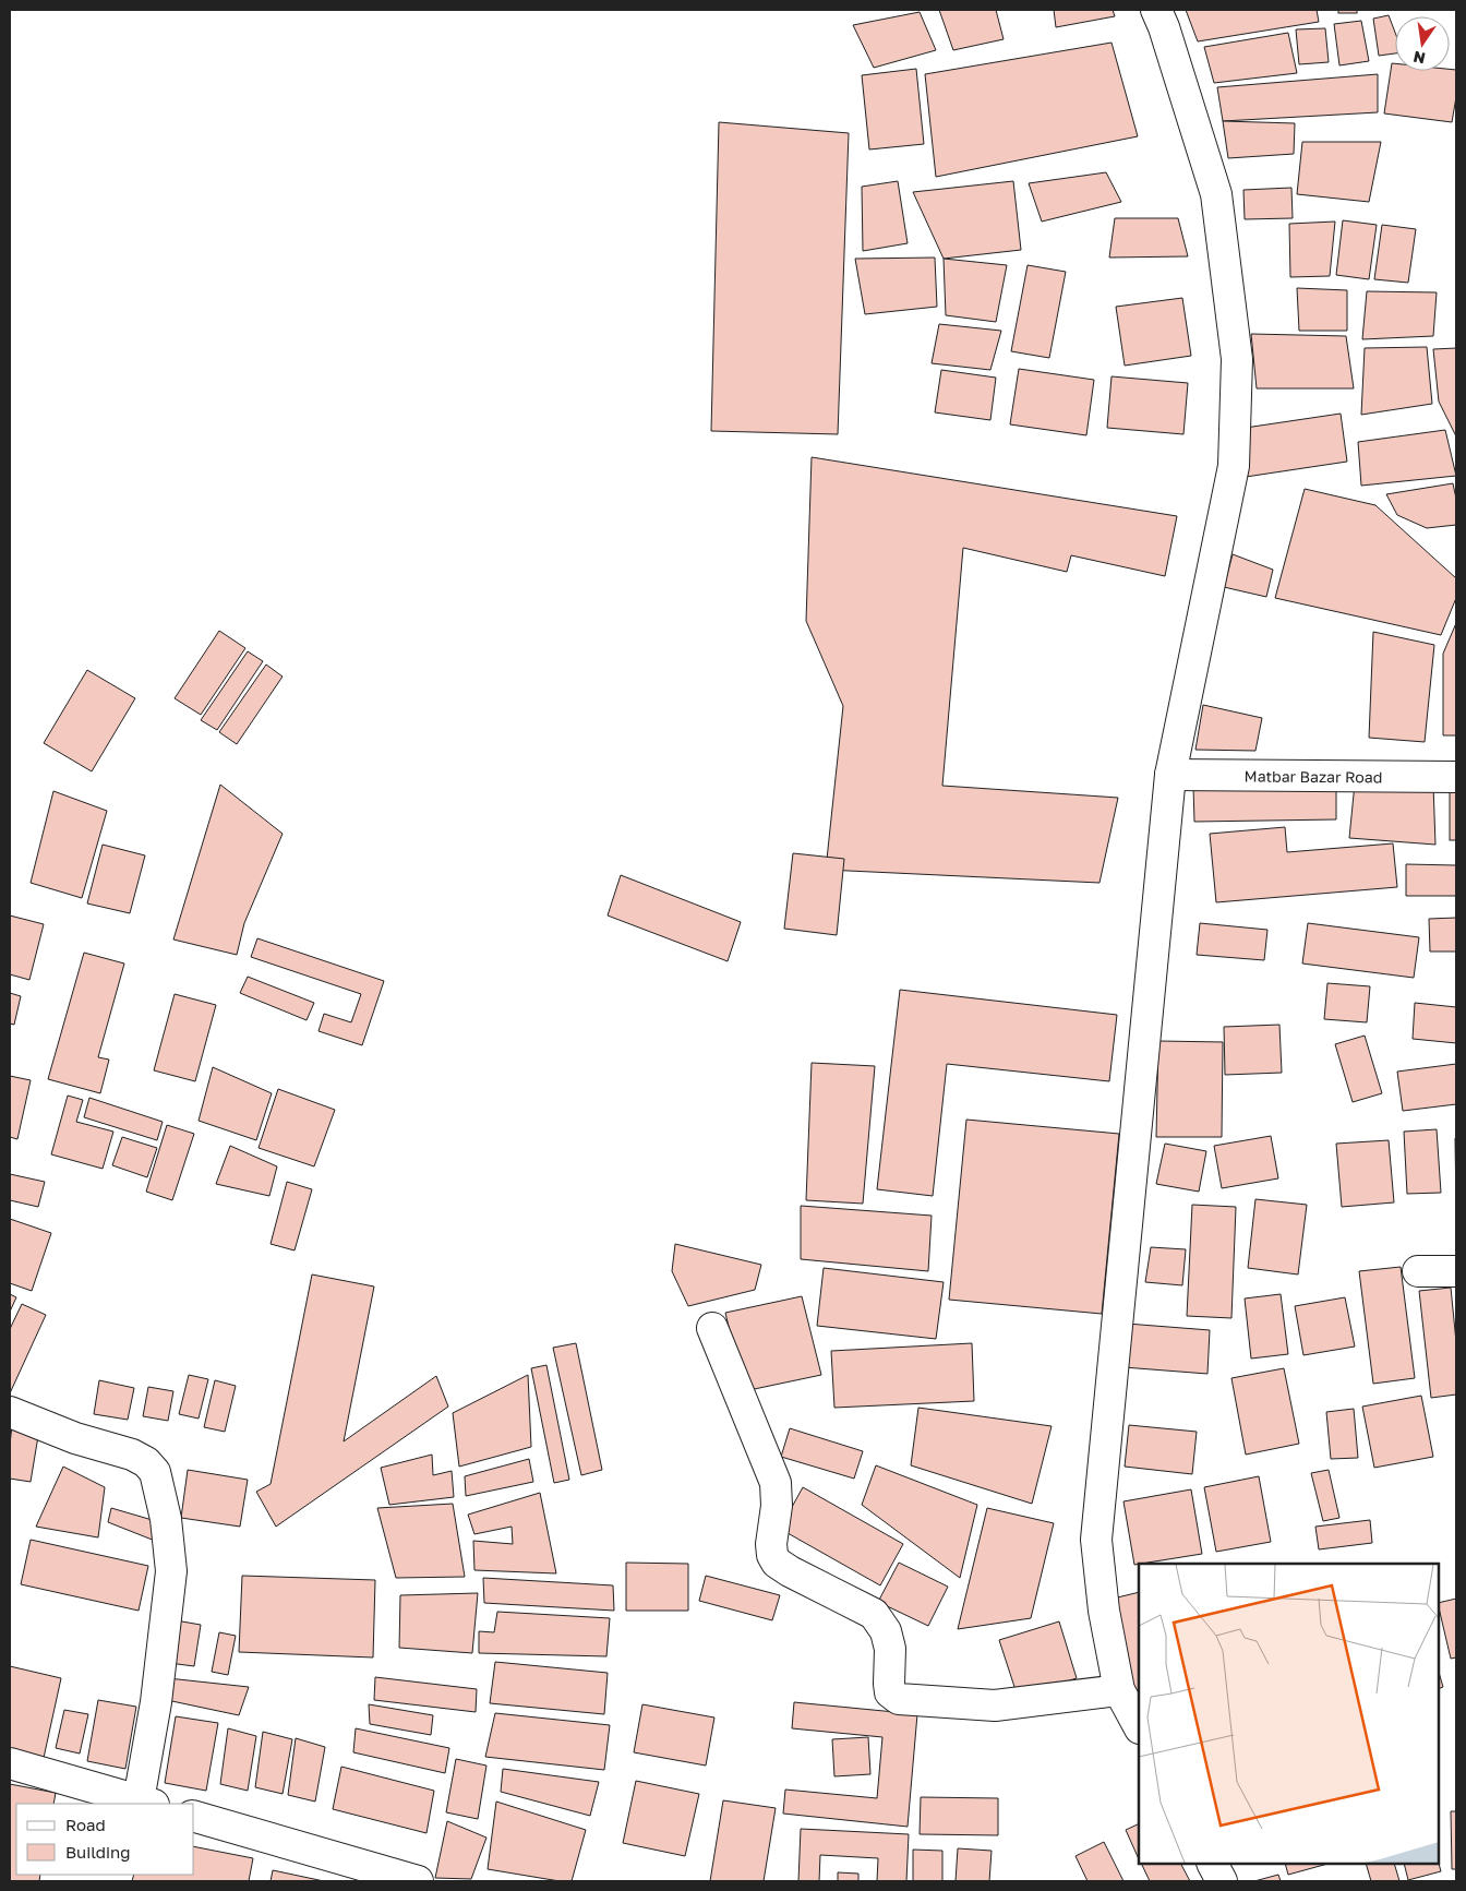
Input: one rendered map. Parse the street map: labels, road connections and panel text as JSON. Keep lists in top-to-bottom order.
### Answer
{
  "streets": {
    "street": ["Matbar Bazar Road"]
  },
  "legend": ["Road", "Building"],
  "north": "bottom"
}
